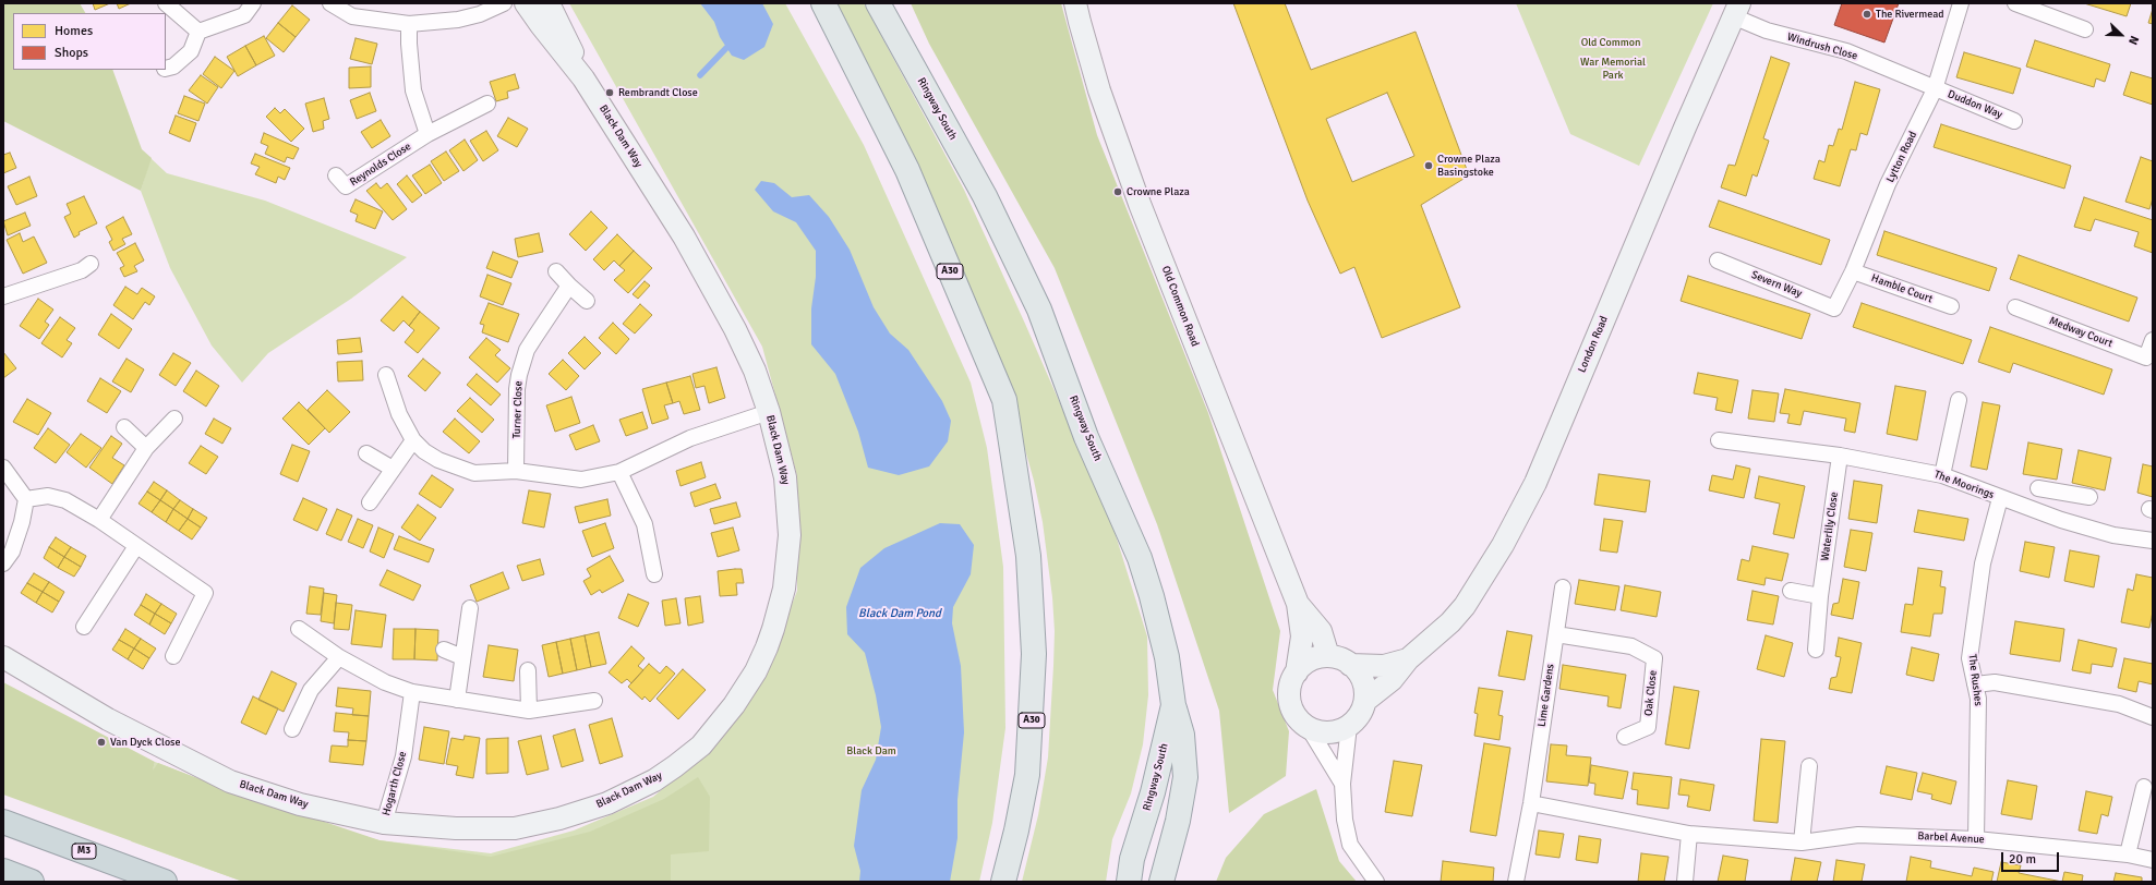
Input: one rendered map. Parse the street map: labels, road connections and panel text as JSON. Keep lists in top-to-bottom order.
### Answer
{
  "streets": {
    "highway": ["M3"],
    "main road": ["Ringway South", "A30"],
    "street": [
      "Windrush Close",
      "Duddon Way",
      "Black Dam Way",
      "Lytton Road",
      "Reynolds Close",
      "Severn Way",
      "Hamble Court",
      "Old Common Road",
      "Medway Court",
      "London Road",
      "Turner Close",
      "The Moorings",
      "Waterlily Close",
      "The Rushes",
      "Oak Close",
      "Lime Gardens",
      "Hogarth Close",
      "Barbel Avenue"
    ]
  },
  "crossings": [
    ["Windrush Close", "Duddon Way"],
    ["Windrush Close", "Lytton Road"],
    ["Windrush Close", "London Road"],
    ["Duddon Way", "Lytton Road"],
    ["Black Dam Way", "Hogarth Close"],
    ["Lytton Road", "Severn Way"],
    ["Lytton Road", "Hamble Court"],
    ["Old Common Road", "London Road"],
    ["The Moorings", "Waterlily Close"],
    ["The Moorings", "The Rushes"],
    ["The Rushes", "Barbel Avenue"],
    ["Oak Close", "Lime Gardens"]
  ],
  "water": ["Black Dam Pond"],
  "parks": ["Old Common", "War Memorial Park", "Black Dam"],
  "places": [
    "The Rivermead",
    "Rembrandt Close",
    "Crowne Plaza Basingstoke",
    "Crowne Plaza",
    "Van Dyck Close"
  ],
  "legend": ["Homes", "Shops"],
  "scale_bar": "20 m",
  "north": "bottom right"
}
